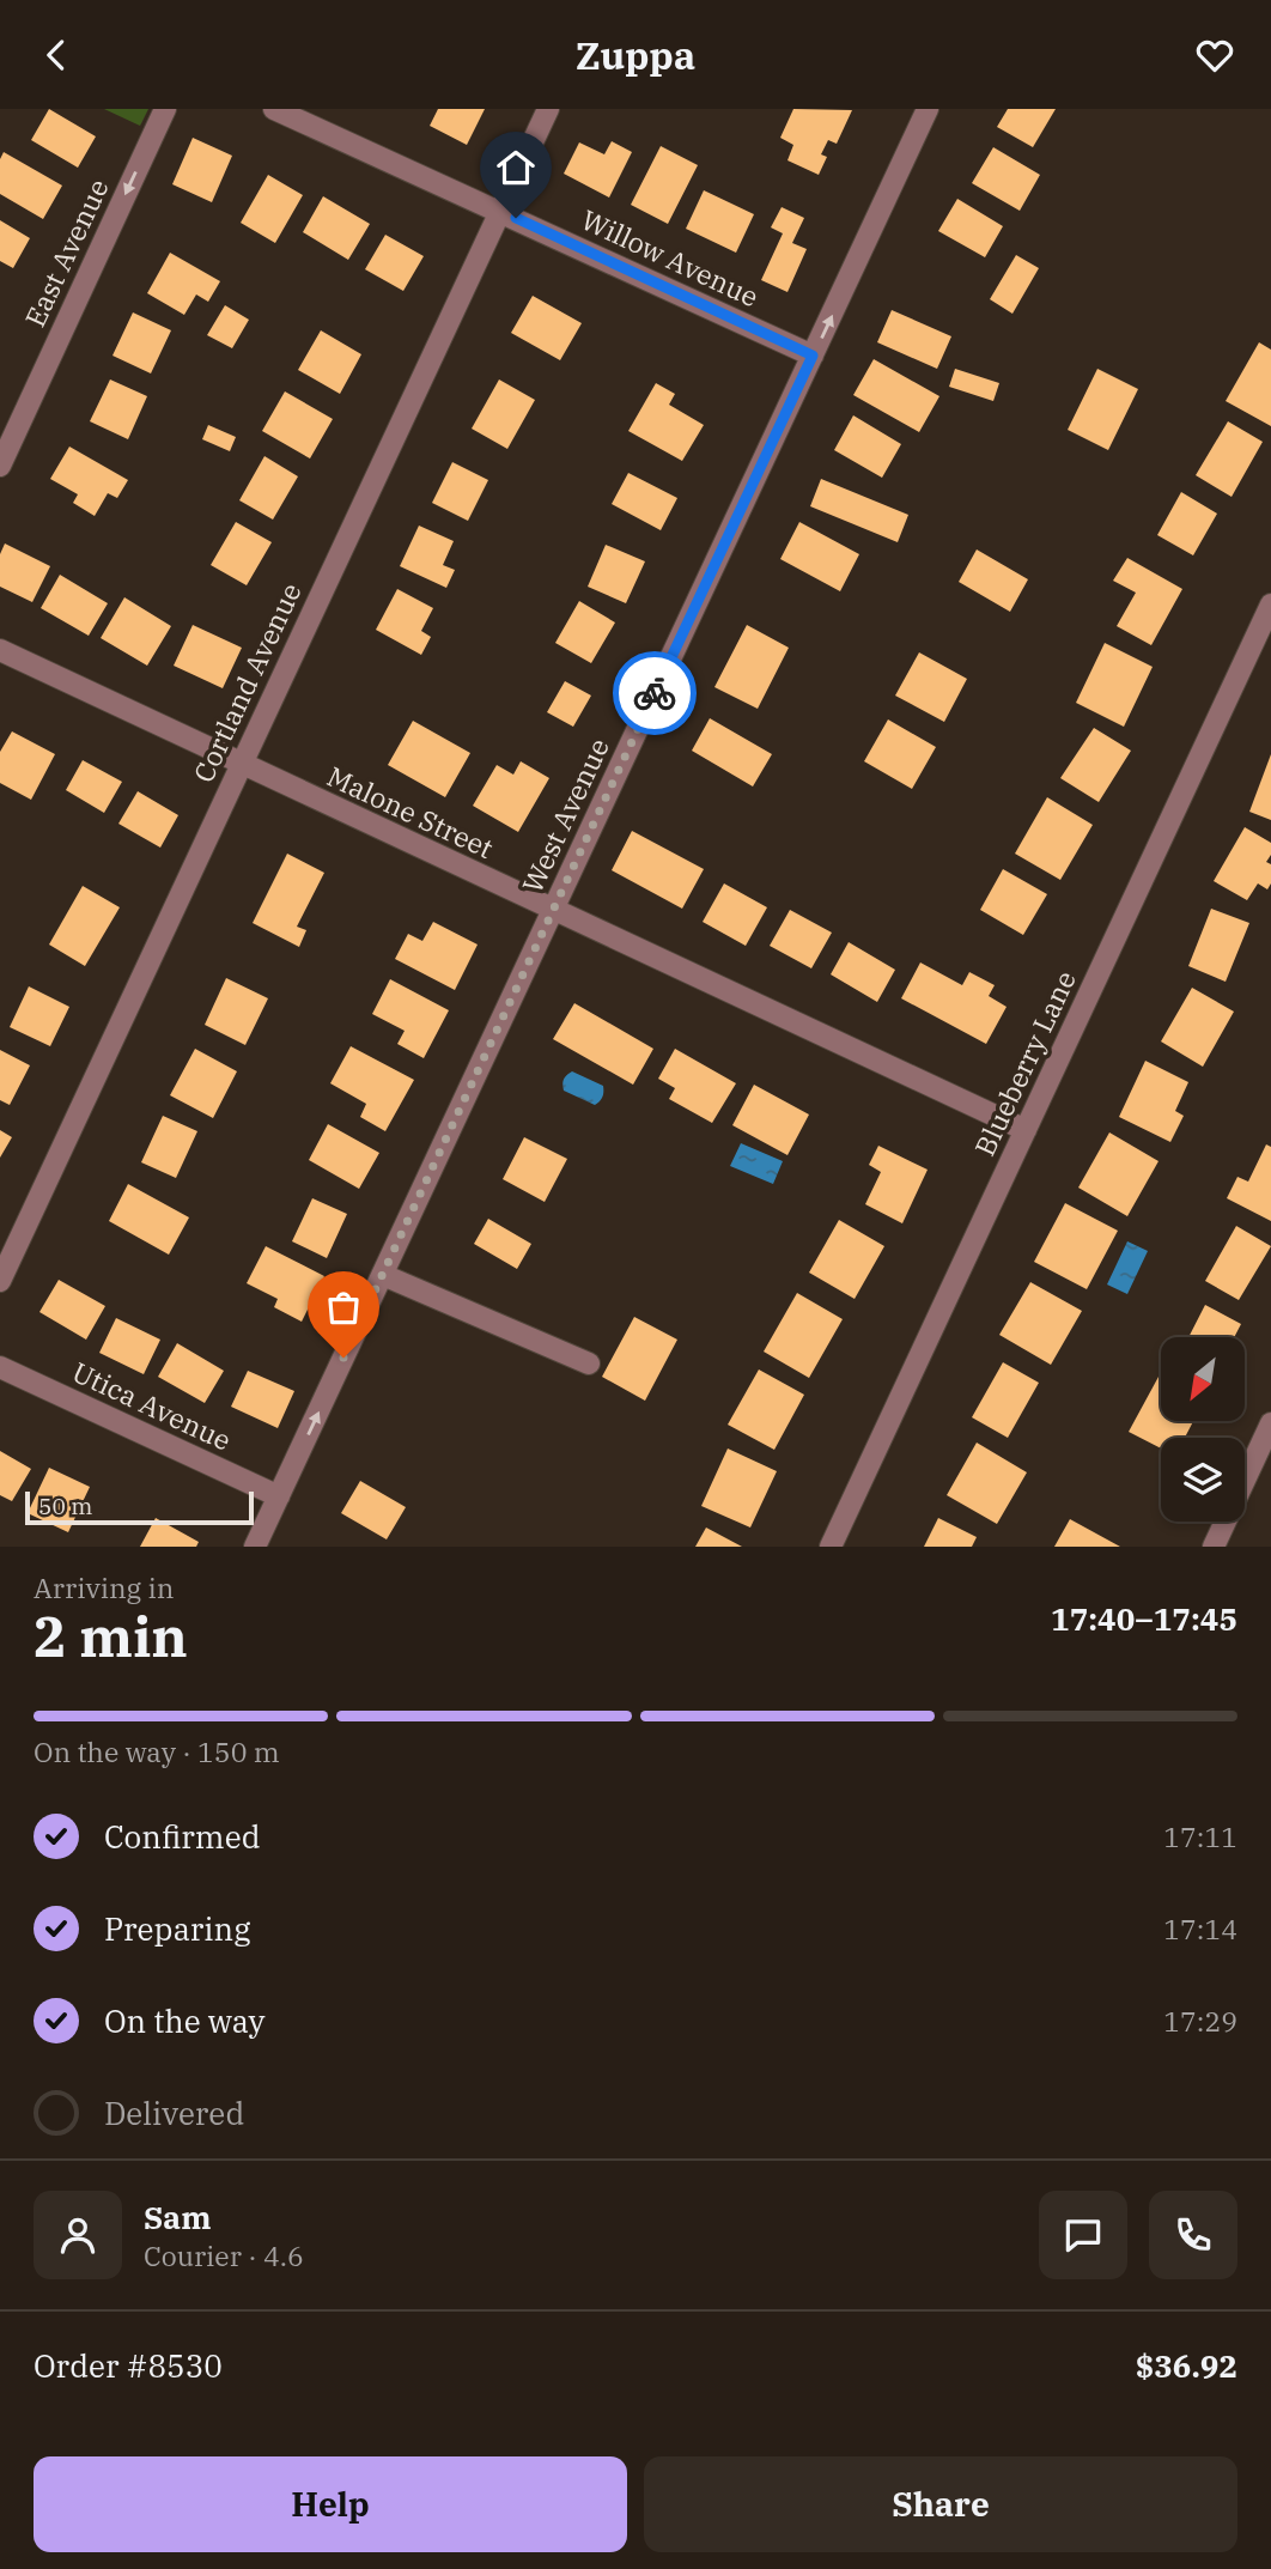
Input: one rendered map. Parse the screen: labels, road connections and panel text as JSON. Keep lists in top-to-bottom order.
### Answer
{
  "streets": {
    "street": [
      "East Avenue",
      "Willow Avenue",
      "Cortland Avenue",
      "Malone Street",
      "West Avenue",
      "Blueberry Lane",
      "Utica Avenue"
    ]
  },
  "crossings": [
    ["Willow Avenue", "Cortland Avenue"],
    ["Willow Avenue", "West Avenue"],
    ["Cortland Avenue", "Malone Street"],
    ["Malone Street", "West Avenue"],
    ["Malone Street", "Blueberry Lane"],
    ["West Avenue", "Utica Avenue"]
  ],
  "one_way": ["East Avenue"],
  "scale_bar": "50 m",
  "north": "bottom left",
  "page": {
    "header": "Zuppa",
    "scale": "50 m",
    "heading": ["2 min", "Arriving in", "17:40–17:45"],
    "panel": [
      "Sam",
      "Courier · 4.6",
      "Order #8530",
      "$36.92"
    ],
    "bar": "On the way · 150 m",
    "list": [
      ["Confirmed", "17:11"],
      ["Preparing", "17:14"],
      ["On the way", "17:29"],
      "Delivered"
    ],
    "buttons": ["Help", "Share"]
  }
}
